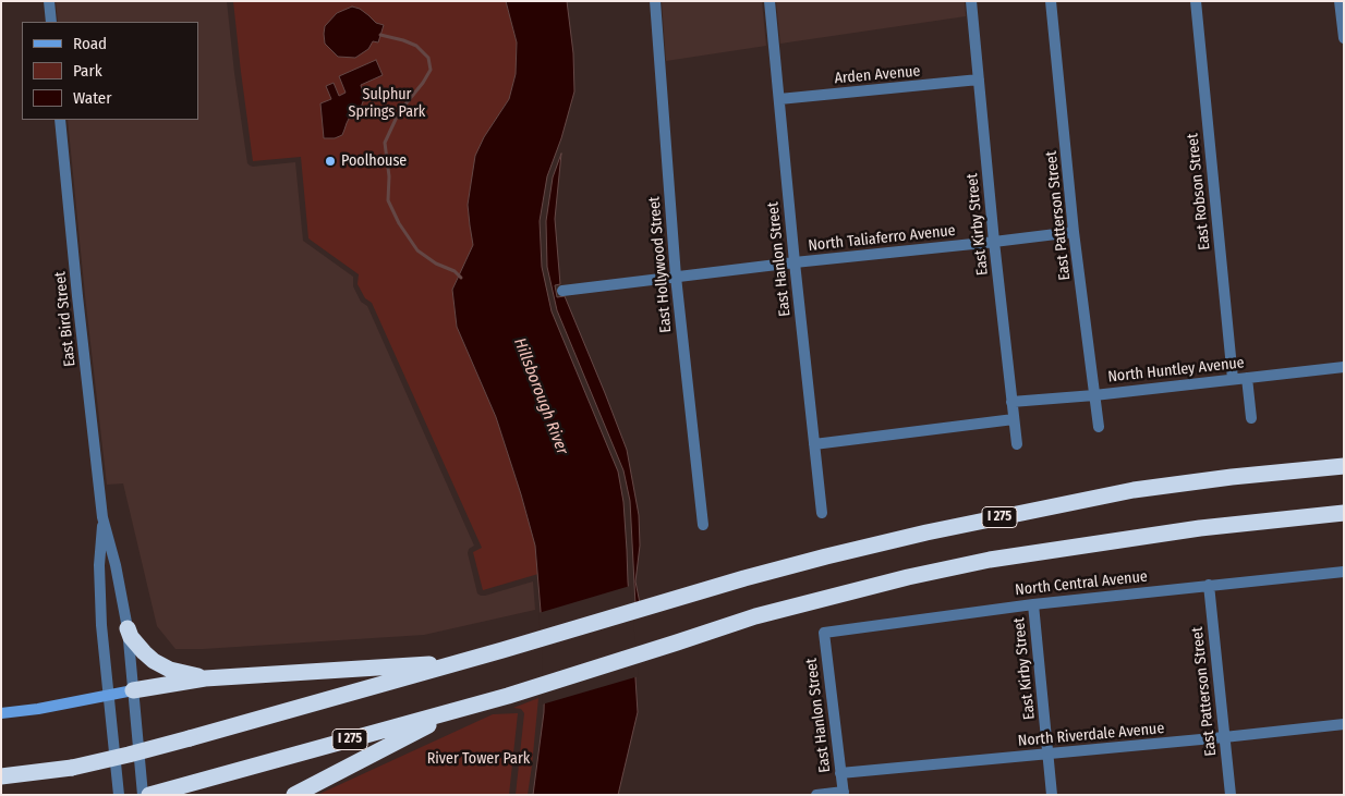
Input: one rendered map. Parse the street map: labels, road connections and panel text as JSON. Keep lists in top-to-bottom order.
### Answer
{
  "streets": {
    "highway": ["I 275"],
    "street": [
      "Arden Avenue",
      "East Robson Street",
      "East Patterson Street",
      "East Kirby Street",
      "North Taliaferro Avenue",
      "East Hanlon Street",
      "East Hollywood Street",
      "East Bird Street",
      "North Huntley Avenue",
      "North Central Avenue",
      "North Riverdale Avenue"
    ]
  },
  "crossings": [
    ["Arden Avenue", "East Kirby Street"],
    ["Arden Avenue", "East Hanlon Street"],
    ["East Robson Street", "North Huntley Avenue"],
    ["East Patterson Street", "North Taliaferro Avenue"],
    ["East Patterson Street", "North Huntley Avenue"],
    ["East Patterson Street", "North Central Avenue"],
    ["East Patterson Street", "North Riverdale Avenue"],
    ["East Kirby Street", "North Taliaferro Avenue"],
    ["East Kirby Street", "North Huntley Avenue"],
    ["East Kirby Street", "North Central Avenue"],
    ["East Kirby Street", "North Riverdale Avenue"],
    ["North Taliaferro Avenue", "East Hanlon Street"],
    ["North Taliaferro Avenue", "East Hollywood Street"],
    ["East Hanlon Street", "North Central Avenue"],
    ["East Hanlon Street", "North Riverdale Avenue"]
  ],
  "water": ["Hillsborough River"],
  "parks": ["Sulphur Springs Park", "River Tower Park"],
  "places": ["Poolhouse"],
  "legend": ["Road", "Park", "Water"]
}
